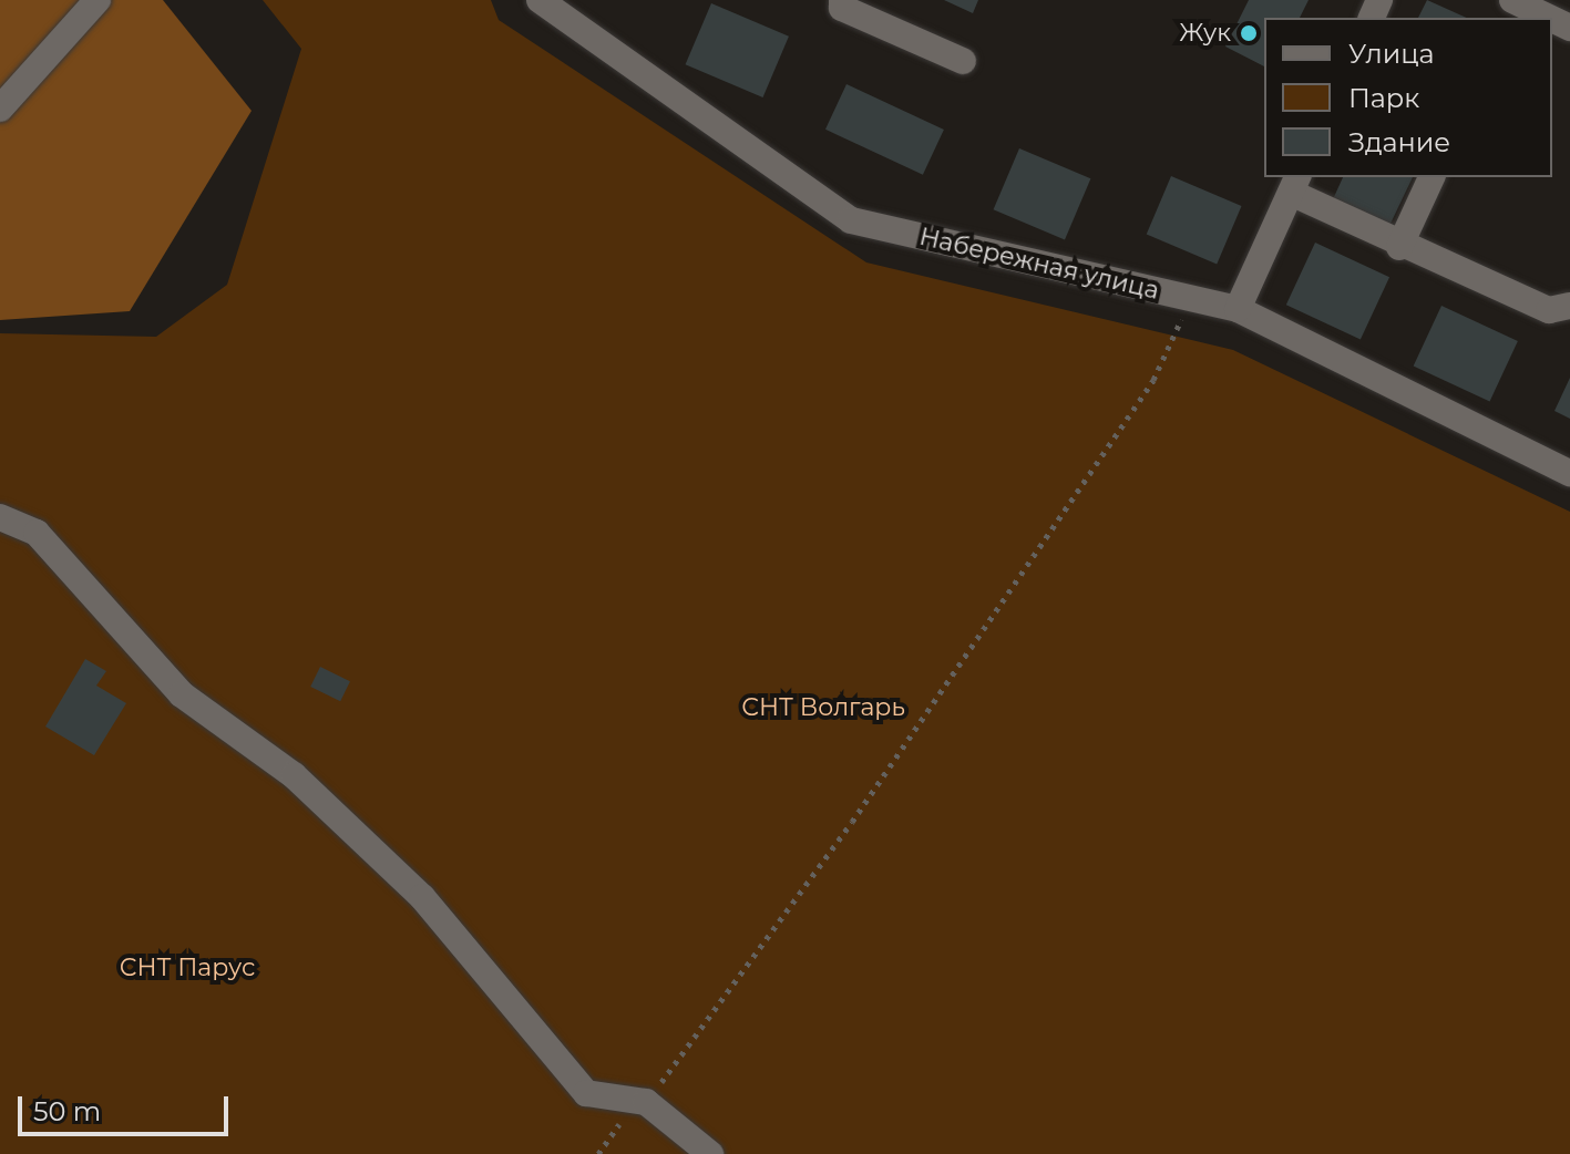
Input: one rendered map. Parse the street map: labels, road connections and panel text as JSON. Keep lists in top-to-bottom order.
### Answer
{
  "streets": {
    "street": ["Набережная улица"]
  },
  "parks": ["СНТ Волгарь", "СНТ Парус"],
  "places": ["Жук"],
  "legend": ["Улица", "Парк", "Здание"],
  "scale_bar": "50 m"
}
